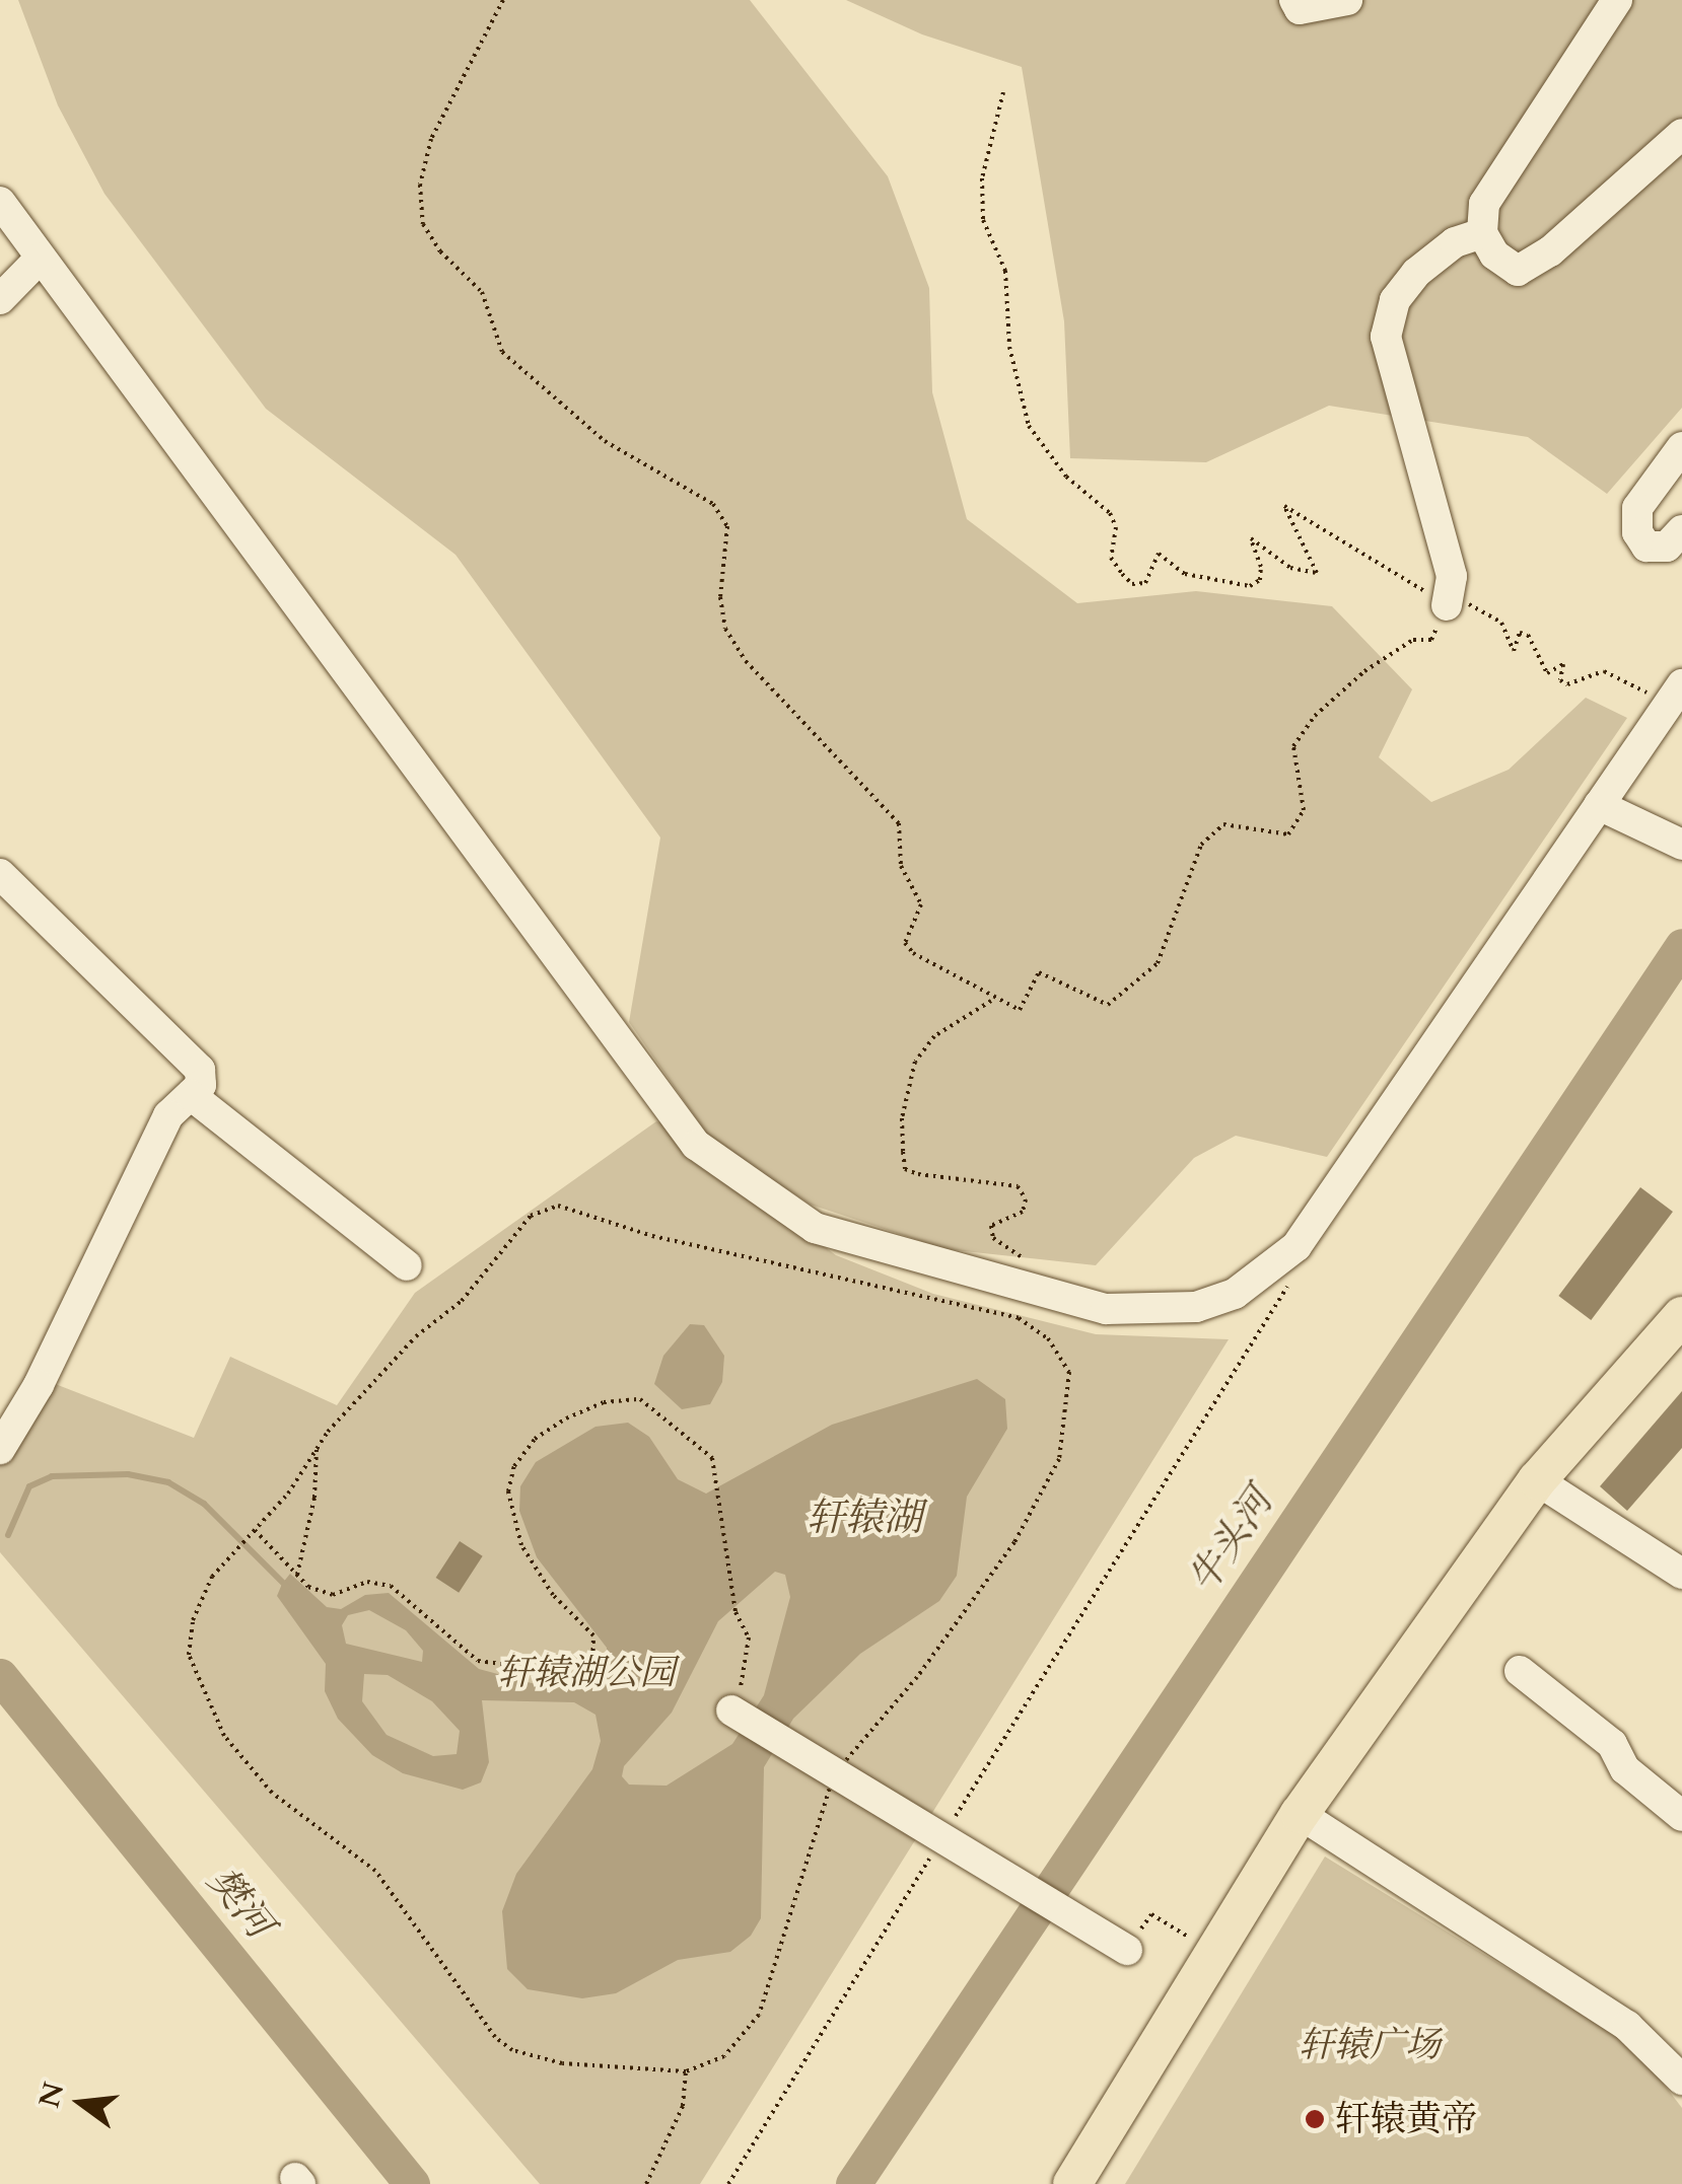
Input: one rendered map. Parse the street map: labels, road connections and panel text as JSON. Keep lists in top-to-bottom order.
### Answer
{
  "water": ["轩辕湖", "牛头河", "樊河"],
  "parks": ["轩辕湖公园", "轩辕广场"],
  "places": ["轩辕黄帝"],
  "north": "left"
}
